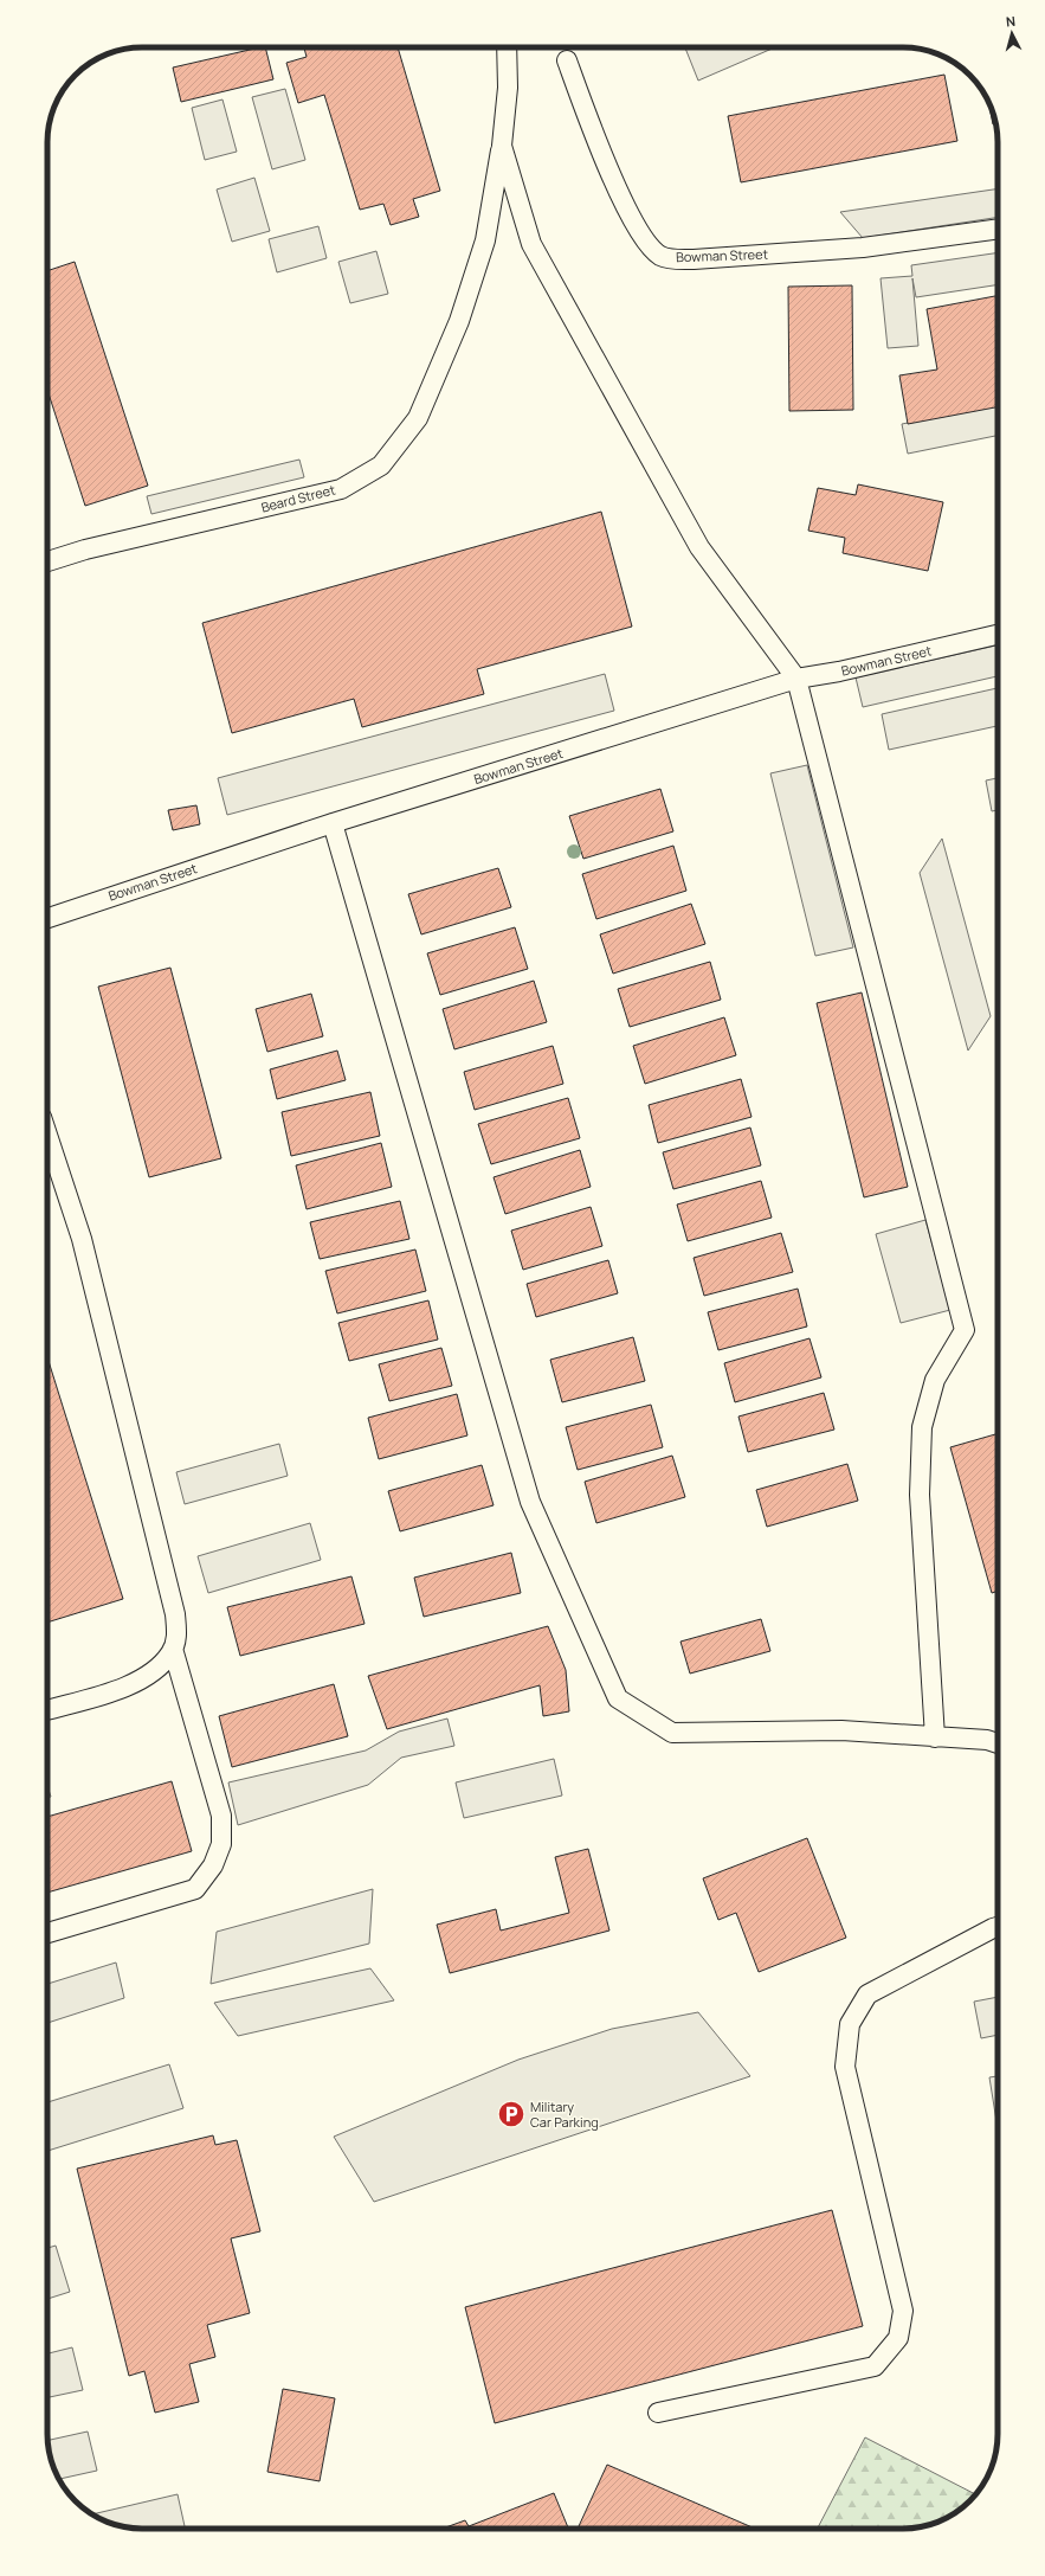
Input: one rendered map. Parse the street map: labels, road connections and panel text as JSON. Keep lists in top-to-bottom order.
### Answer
{
  "streets": {
    "lane": ["Bowman Street", "Beard Street"]
  },
  "places": {
    "parking": ["Military Car Parking"]
  },
  "north": "top"
}
